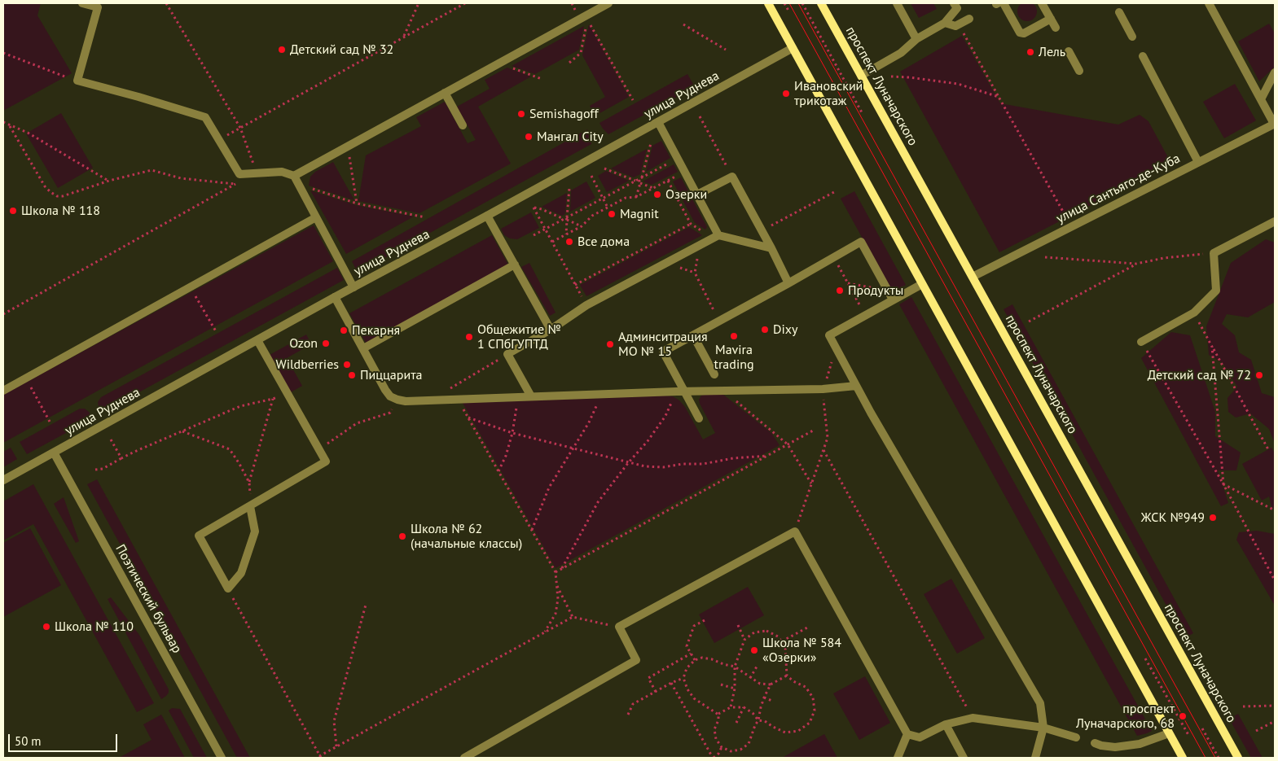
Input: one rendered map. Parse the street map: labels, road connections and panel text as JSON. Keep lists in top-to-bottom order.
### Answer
{
  "streets": {
    "main road": ["проспект Луначарского"],
    "street": ["улица Руднева", "улица Сантьяго-де-Куба", "Поэтический бульвар"]
  },
  "crossings": [
    ["проспект Луначарского", "улица Сантьяго-де-Куба"],
    ["улица Руднева", "Поэтический бульвар"]
  ],
  "places": [
    "Детский сад № 32",
    "Лель",
    "Ивановский трикотаж",
    "Semishagoff",
    "Мангал City",
    "Озерки",
    "Школа № 118",
    "Magnit",
    "Все дома",
    "Продукты",
    "Dixy",
    "Пекарня",
    "Mavira trading",
    "Общежитие № 1 СПбГУПТД",
    "Ozon",
    "Админситрация МО № 15",
    "Wildberries",
    "Пиццарита",
    "Детский сад № 72",
    "ЖСК №949",
    "Школа № 62 (начальные классы)",
    "Школа № 110",
    "Школа № 584 «Озерки»",
    "проспект Луначарского, 68"
  ],
  "scale_bar": "50 m"
}
